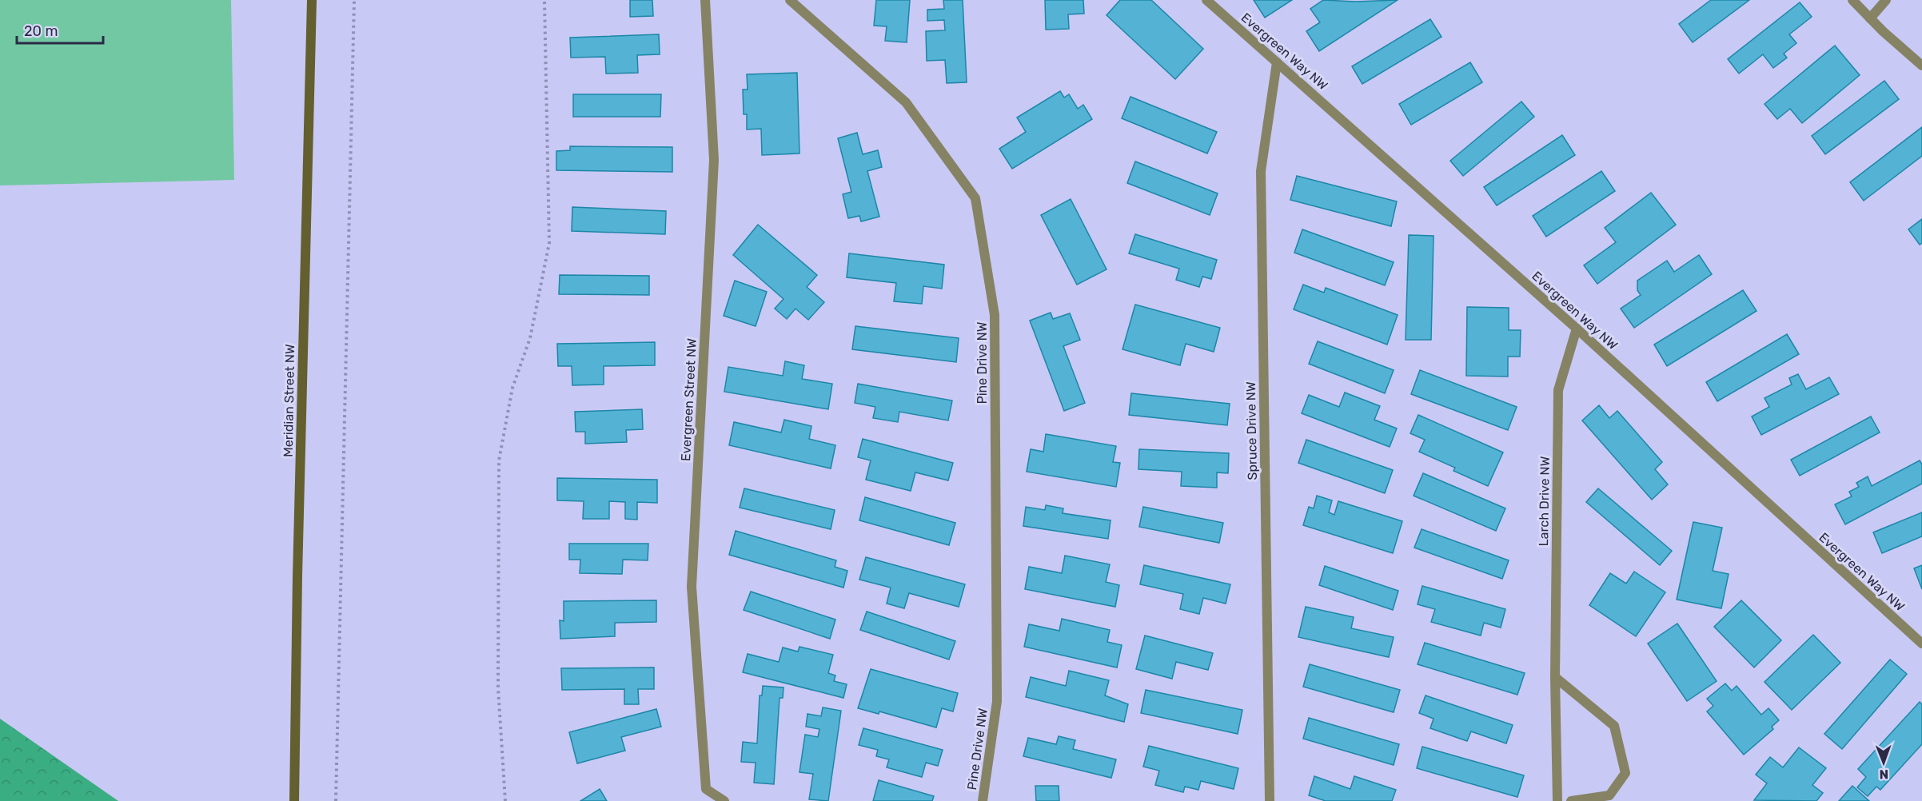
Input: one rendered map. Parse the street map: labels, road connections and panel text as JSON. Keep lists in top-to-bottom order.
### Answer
{
  "streets": {
    "street": [
      "Evergreen Way NW",
      "Pine Drive NW",
      "Evergreen Street NW",
      "Meridian Street NW",
      "Spruce Drive NW",
      "Larch Drive NW"
    ]
  },
  "crossings": [
    ["Evergreen Way NW", "Spruce Drive NW"],
    ["Evergreen Way NW", "Larch Drive NW"]
  ],
  "scale_bar": "20 m",
  "north": "bottom"
}
